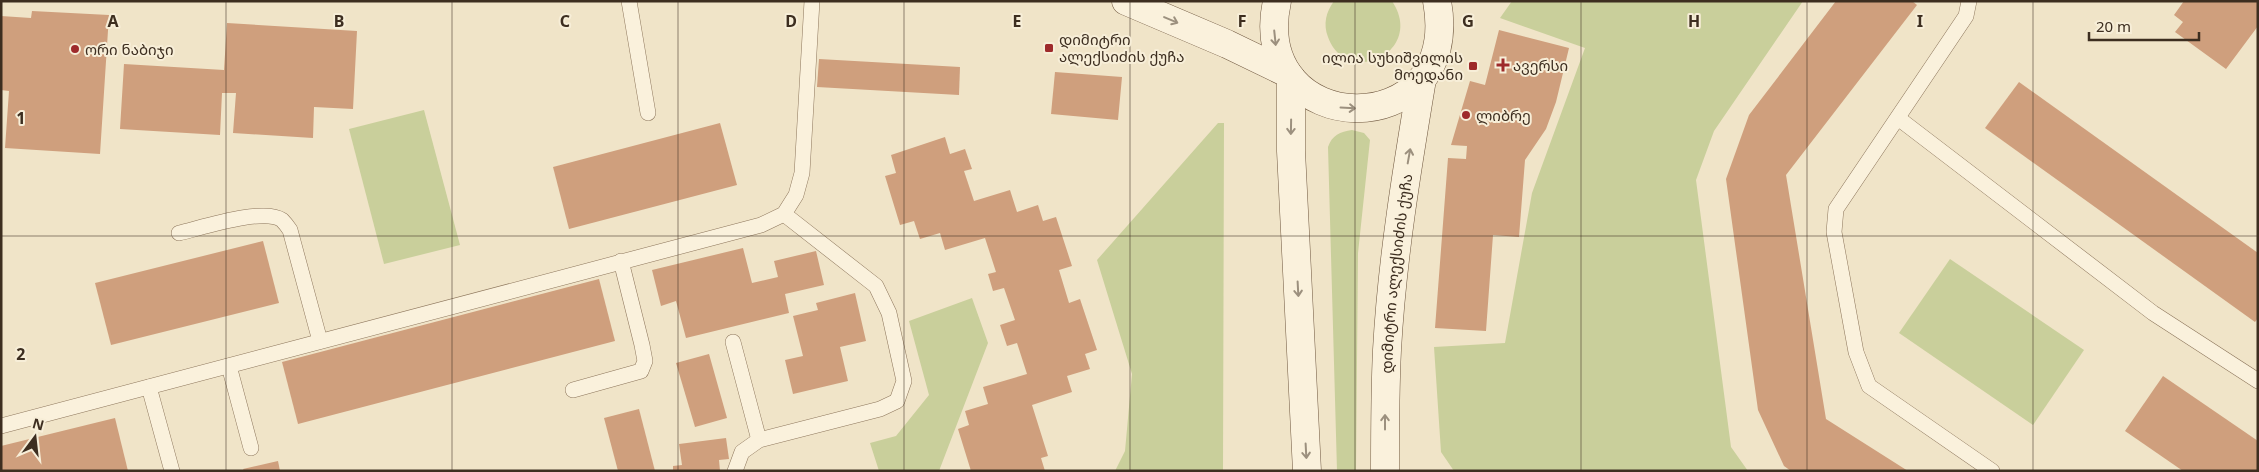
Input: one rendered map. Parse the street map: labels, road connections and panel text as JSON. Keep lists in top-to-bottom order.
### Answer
{
  "streets": {
    "main road": ["დიმიტრი ალექსიძის ქუჩა"]
  },
  "places": {
    "transit": ["დიმიტრი ალექსიძის ქუჩა", "ილია სუხიშვილის მოედანი"],
    "other": ["ორი ნაბიჯი", "ლიბრე"],
    "health": ["ავერსი"]
  },
  "scale_bar": "20 m",
  "north": "top",
  "grid": {
    "columns": [
      "A",
      "B",
      "C",
      "D",
      "E",
      "F",
      "G",
      "H",
      "I"
    ],
    "rows": ["1", "2"]
  }
}
